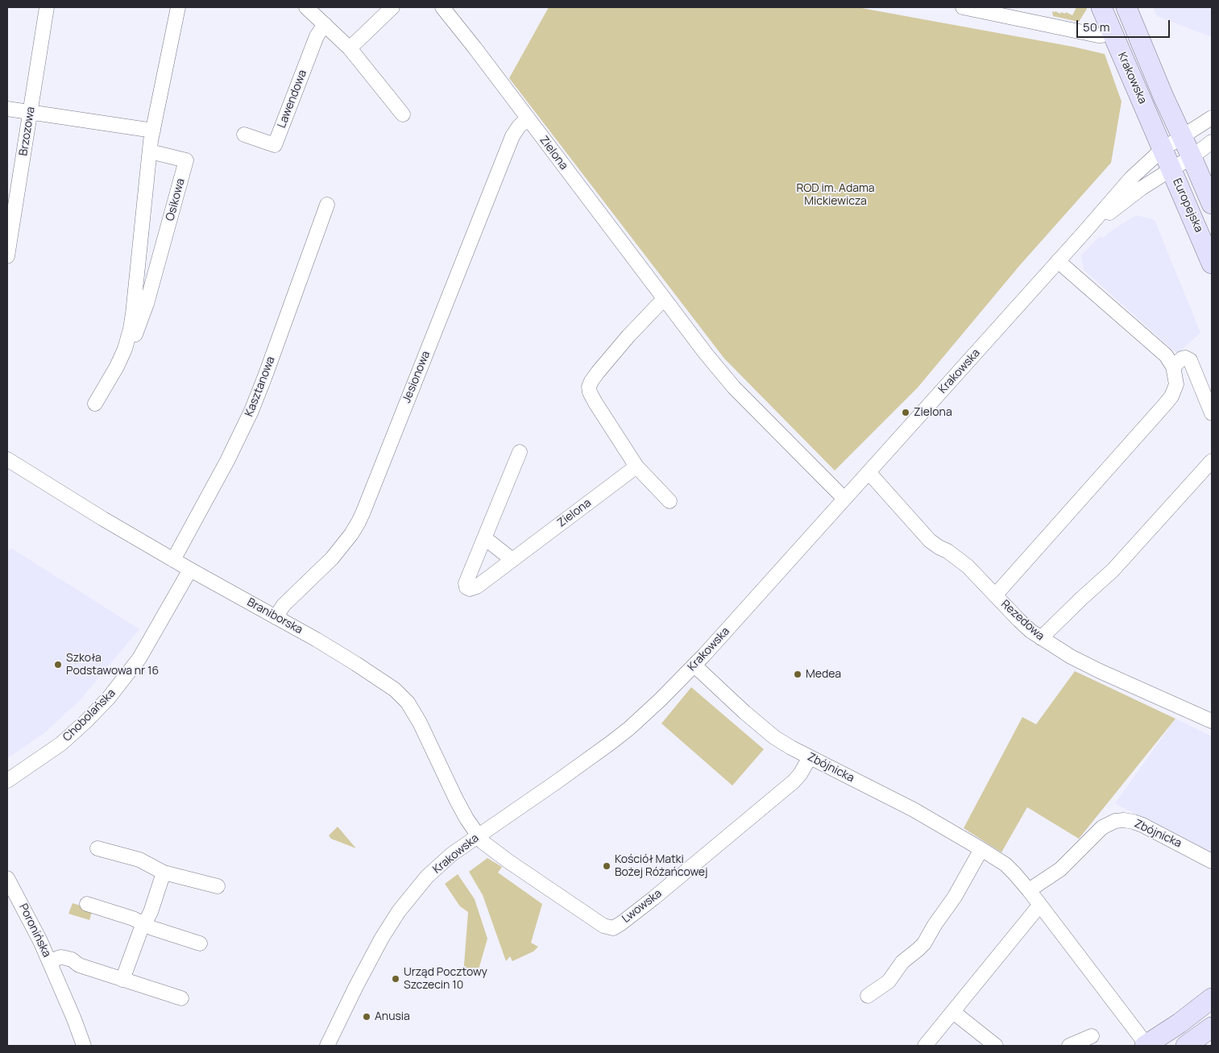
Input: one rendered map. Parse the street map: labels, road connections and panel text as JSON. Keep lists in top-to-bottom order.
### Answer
{
  "streets": {
    "main road": ["Krakowska", "Europejska"],
    "street": [
      "Lawendowa",
      "Brzozowa",
      "Zielona",
      "Osikowa",
      "Jesionowa",
      "Kasztanowa",
      "Braniborska",
      "Rezedowa",
      "Chobolańska",
      "Zbójnicka",
      "Lwowska",
      "Poronińska"
    ]
  },
  "crossings": [
    ["Krakowska", "Zielona"],
    ["Krakowska", "Europejska"],
    ["Krakowska", "Braniborska"],
    ["Krakowska", "Rezedowa"],
    ["Krakowska", "Zbójnicka"],
    ["Krakowska", "Lwowska"],
    ["Zielona", "Jesionowa"],
    ["Jesionowa", "Braniborska"],
    ["Kasztanowa", "Braniborska"],
    ["Braniborska", "Chobolańska"],
    ["Braniborska", "Lwowska"],
    ["Zbójnicka", "Lwowska"]
  ],
  "parks": ["ROD im. Adama Mickiewicza"],
  "places": [
    "Zielona",
    "Szkoła Podstawowa nr 16",
    "Medea",
    "Kościół Matki Bożej Różańcowej",
    "Urząd Pocztowy Szczecin 10",
    "Anusia"
  ],
  "scale_bar": "50 m"
}
